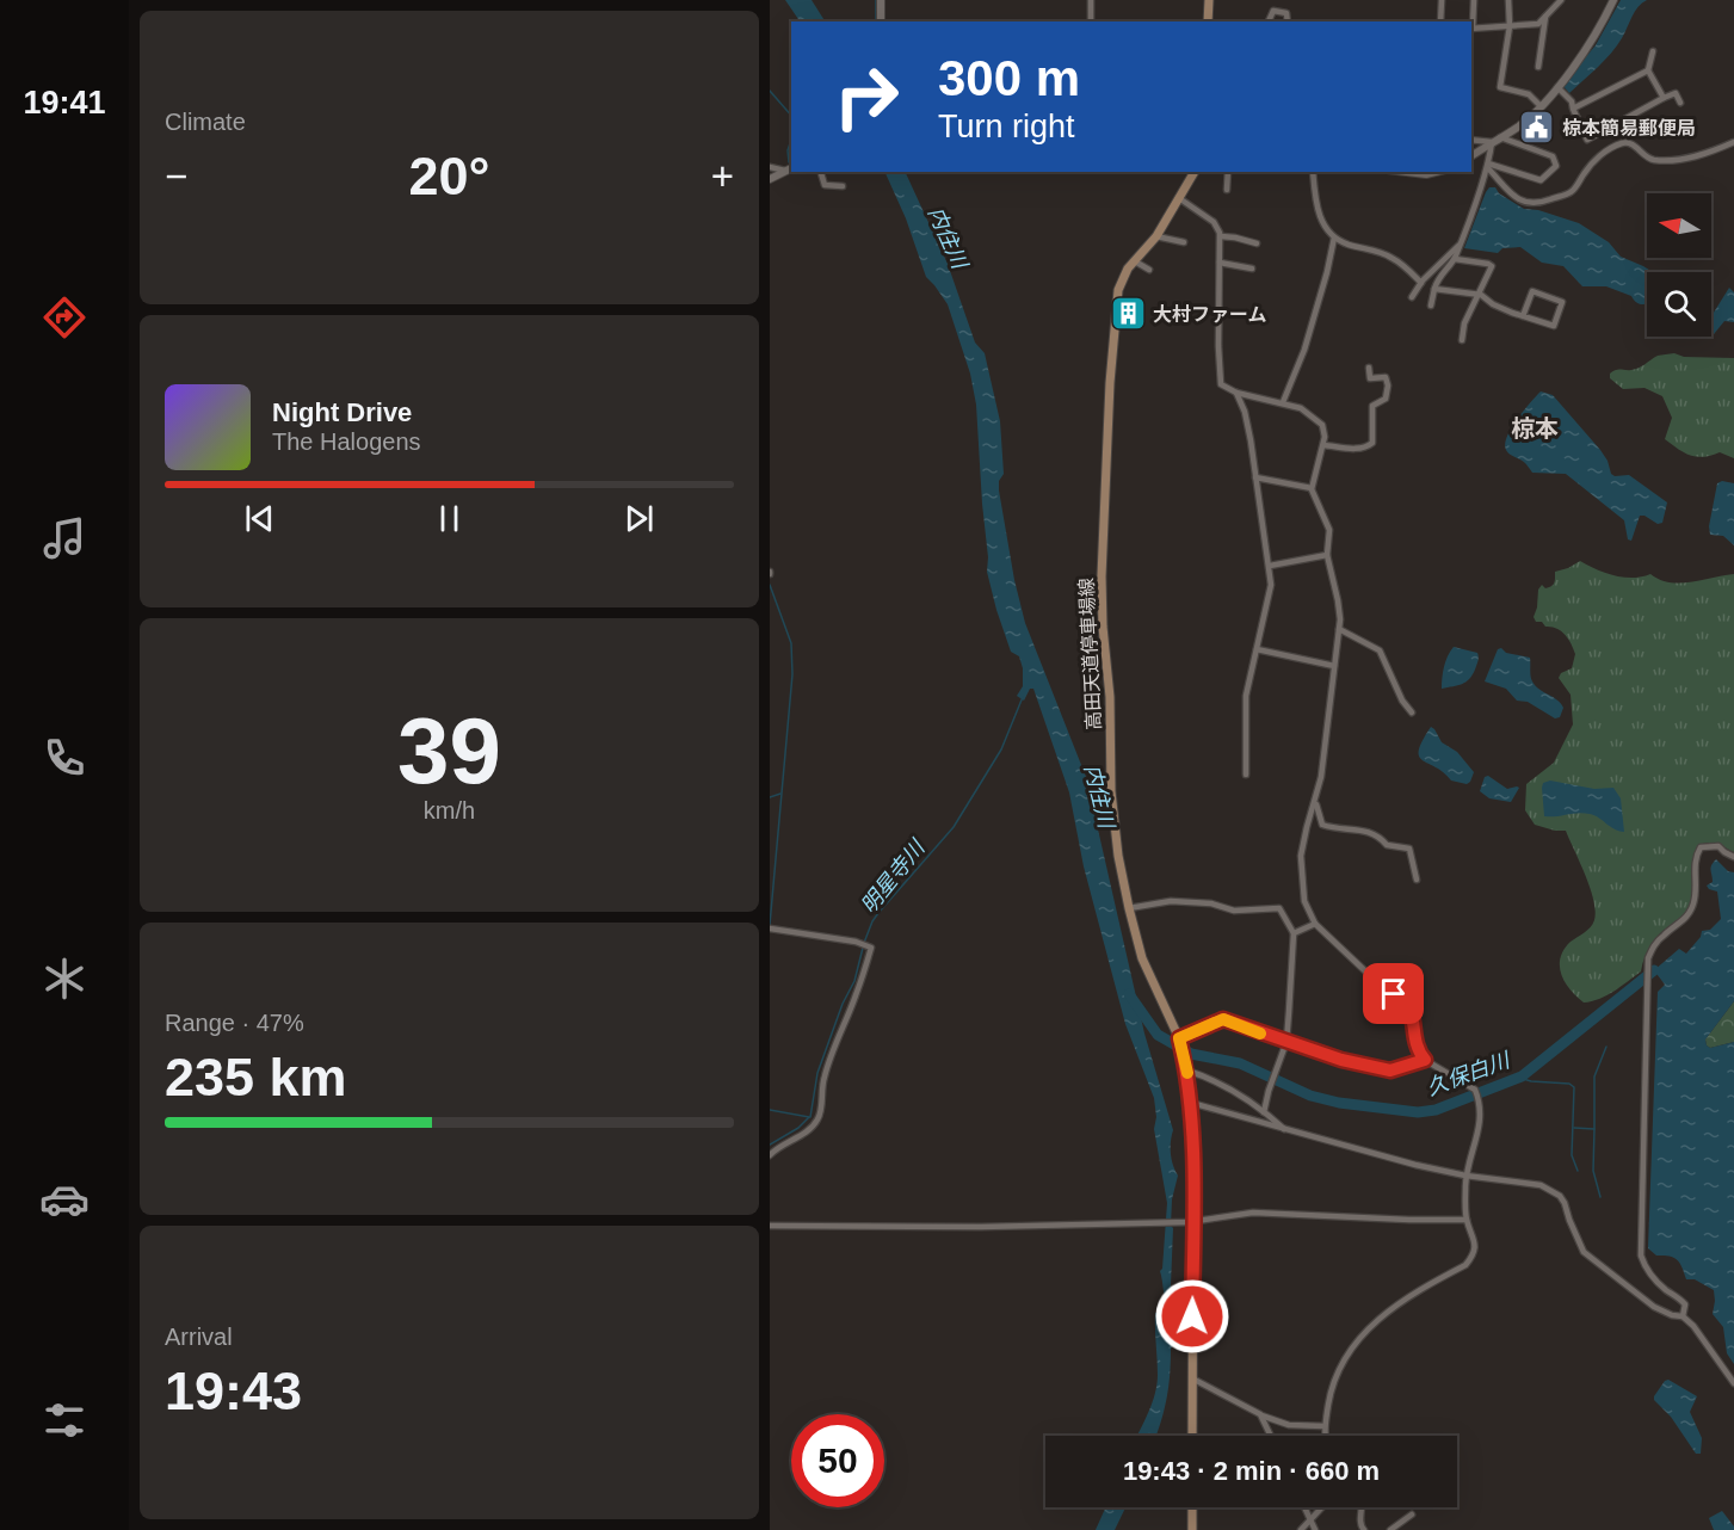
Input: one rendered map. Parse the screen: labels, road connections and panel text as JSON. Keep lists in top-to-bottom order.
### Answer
{
  "streets": {
    "main road": ["高田天道停車場線"]
  },
  "districts": ["椋本"],
  "water": ["内住川", "明星寺川", "久保白川"],
  "places": {
    "public building": ["椋本簡易郵便局"],
    "building": ["大村ファーム"]
  },
  "north": "left",
  "page": {
    "tabs": "19:41",
    "tile": [
      "Climate",
      ["39", "km/h"],
      ["Range · 47%", "235 km"],
      ["Arrival", "19:43"]
    ],
    "turn": ["300 m", "Turn right"],
    "heat": ["−", "20°", "+"],
    "song": ["Night Drive", "The Halogens"],
    "limit": "50",
    "trip": "19:43 · 2 min · 660 m"
  }
}
